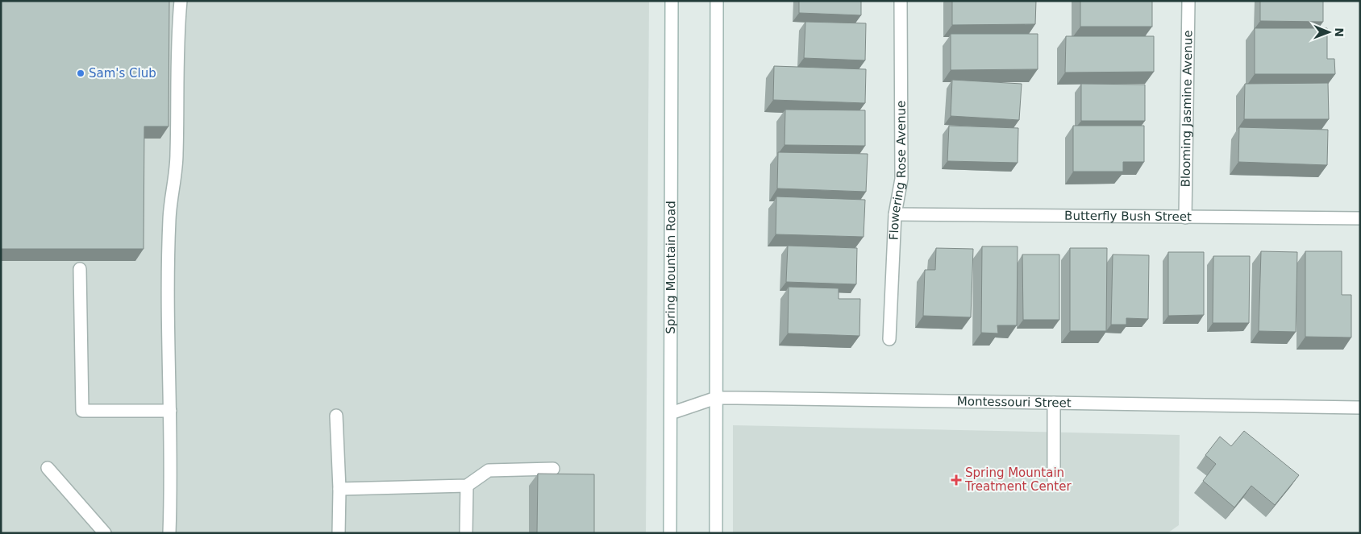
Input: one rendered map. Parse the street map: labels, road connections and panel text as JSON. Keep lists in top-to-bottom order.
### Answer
{
  "streets": {
    "street": [
      "Blooming Jasmine Avenue",
      "Flowering Rose Avenue",
      "Butterfly Bush Street",
      "Spring Mountain Road",
      "Montessouri Street"
    ]
  },
  "crossings": [
    ["Blooming Jasmine Avenue", "Butterfly Bush Street"],
    ["Flowering Rose Avenue", "Butterfly Bush Street"],
    ["Spring Mountain Road", "Montessouri Street"]
  ],
  "places": {
    "other": ["Sam's Club"],
    "health": ["Spring Mountain Treatment Center"]
  },
  "north": "right"
}
